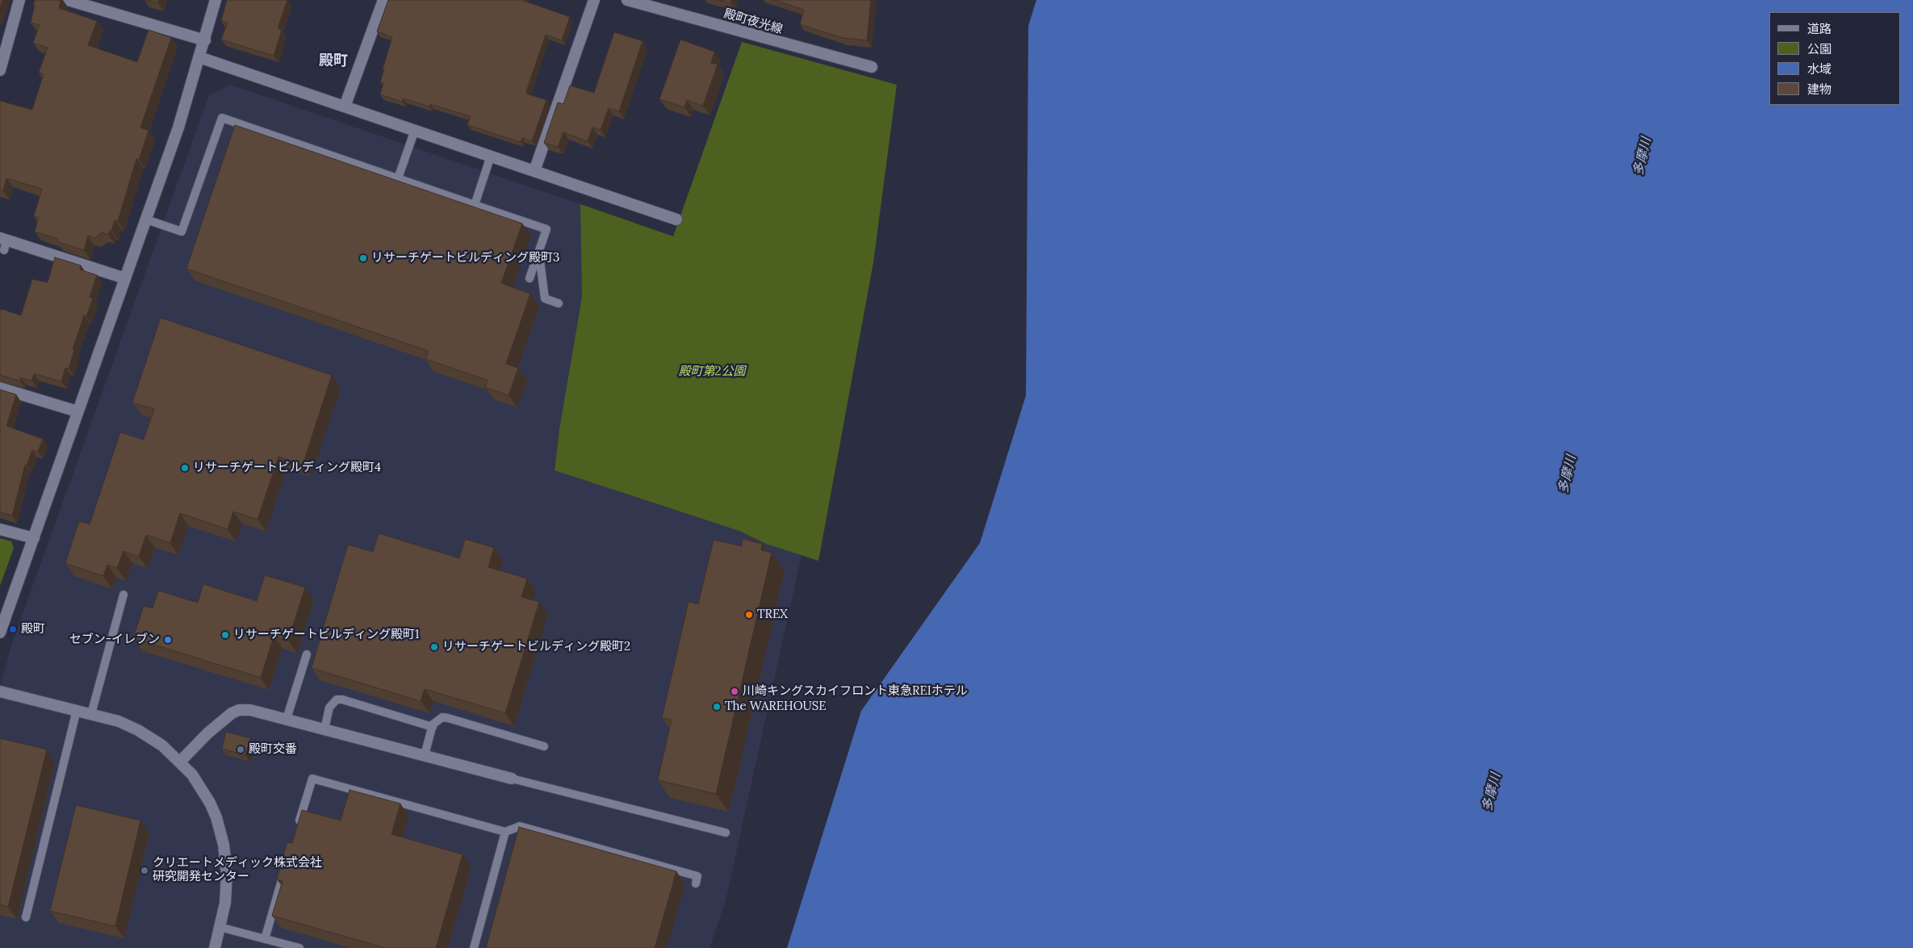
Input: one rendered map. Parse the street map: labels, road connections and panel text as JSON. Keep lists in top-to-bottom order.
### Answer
{
  "streets": {
    "street": ["殿町夜光線"]
  },
  "districts": ["殿町"],
  "water": ["多摩川"],
  "parks": ["殿町第2公園"],
  "places": [
    "リサーチゲートビルディング殿町3",
    "リサーチゲートビルディング殿町4",
    "TREX",
    "殿町",
    "リサーチゲートビルディング殿町1",
    "セブン-イレブン",
    "リサーチゲートビルディング殿町2",
    "川崎キングスカイフロント東急REIホテル",
    "The WAREHOUSE",
    "殿町交番",
    "クリエートメディック株式会社 研究開発センター"
  ],
  "legend": [
    "道路",
    "公園",
    "水域",
    "建物"
  ]
}
